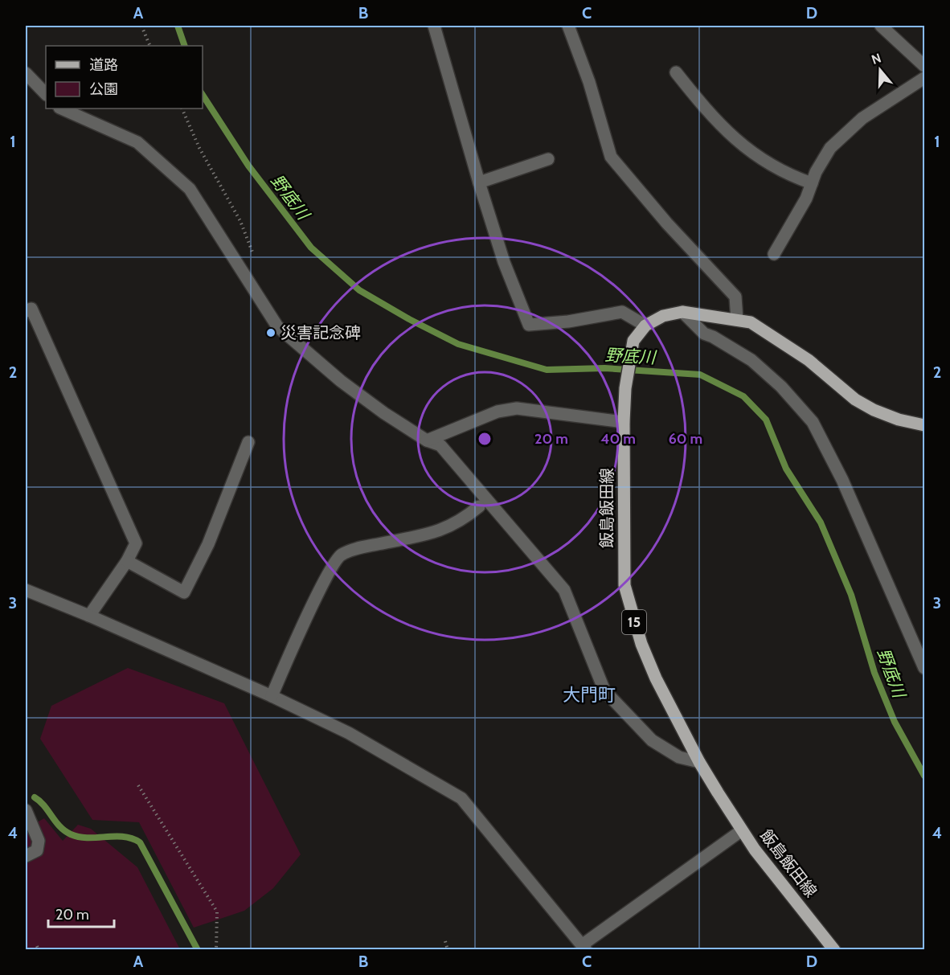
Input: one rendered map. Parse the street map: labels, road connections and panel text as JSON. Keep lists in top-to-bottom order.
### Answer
{
  "streets": {
    "main road": ["飯島飯田線", "15"]
  },
  "districts": ["大門町"],
  "water": ["野底川"],
  "places": ["災害記念碑"],
  "legend": ["道路", "公園"],
  "scale_bar": "20 m",
  "north": "top",
  "grid": {
    "columns": [
      "A",
      "B",
      "C",
      "D"
    ],
    "rows": [
      "1",
      "2",
      "3",
      "4"
    ]
  },
  "rings": ["20 m", "40 m", "60 m"]
}
